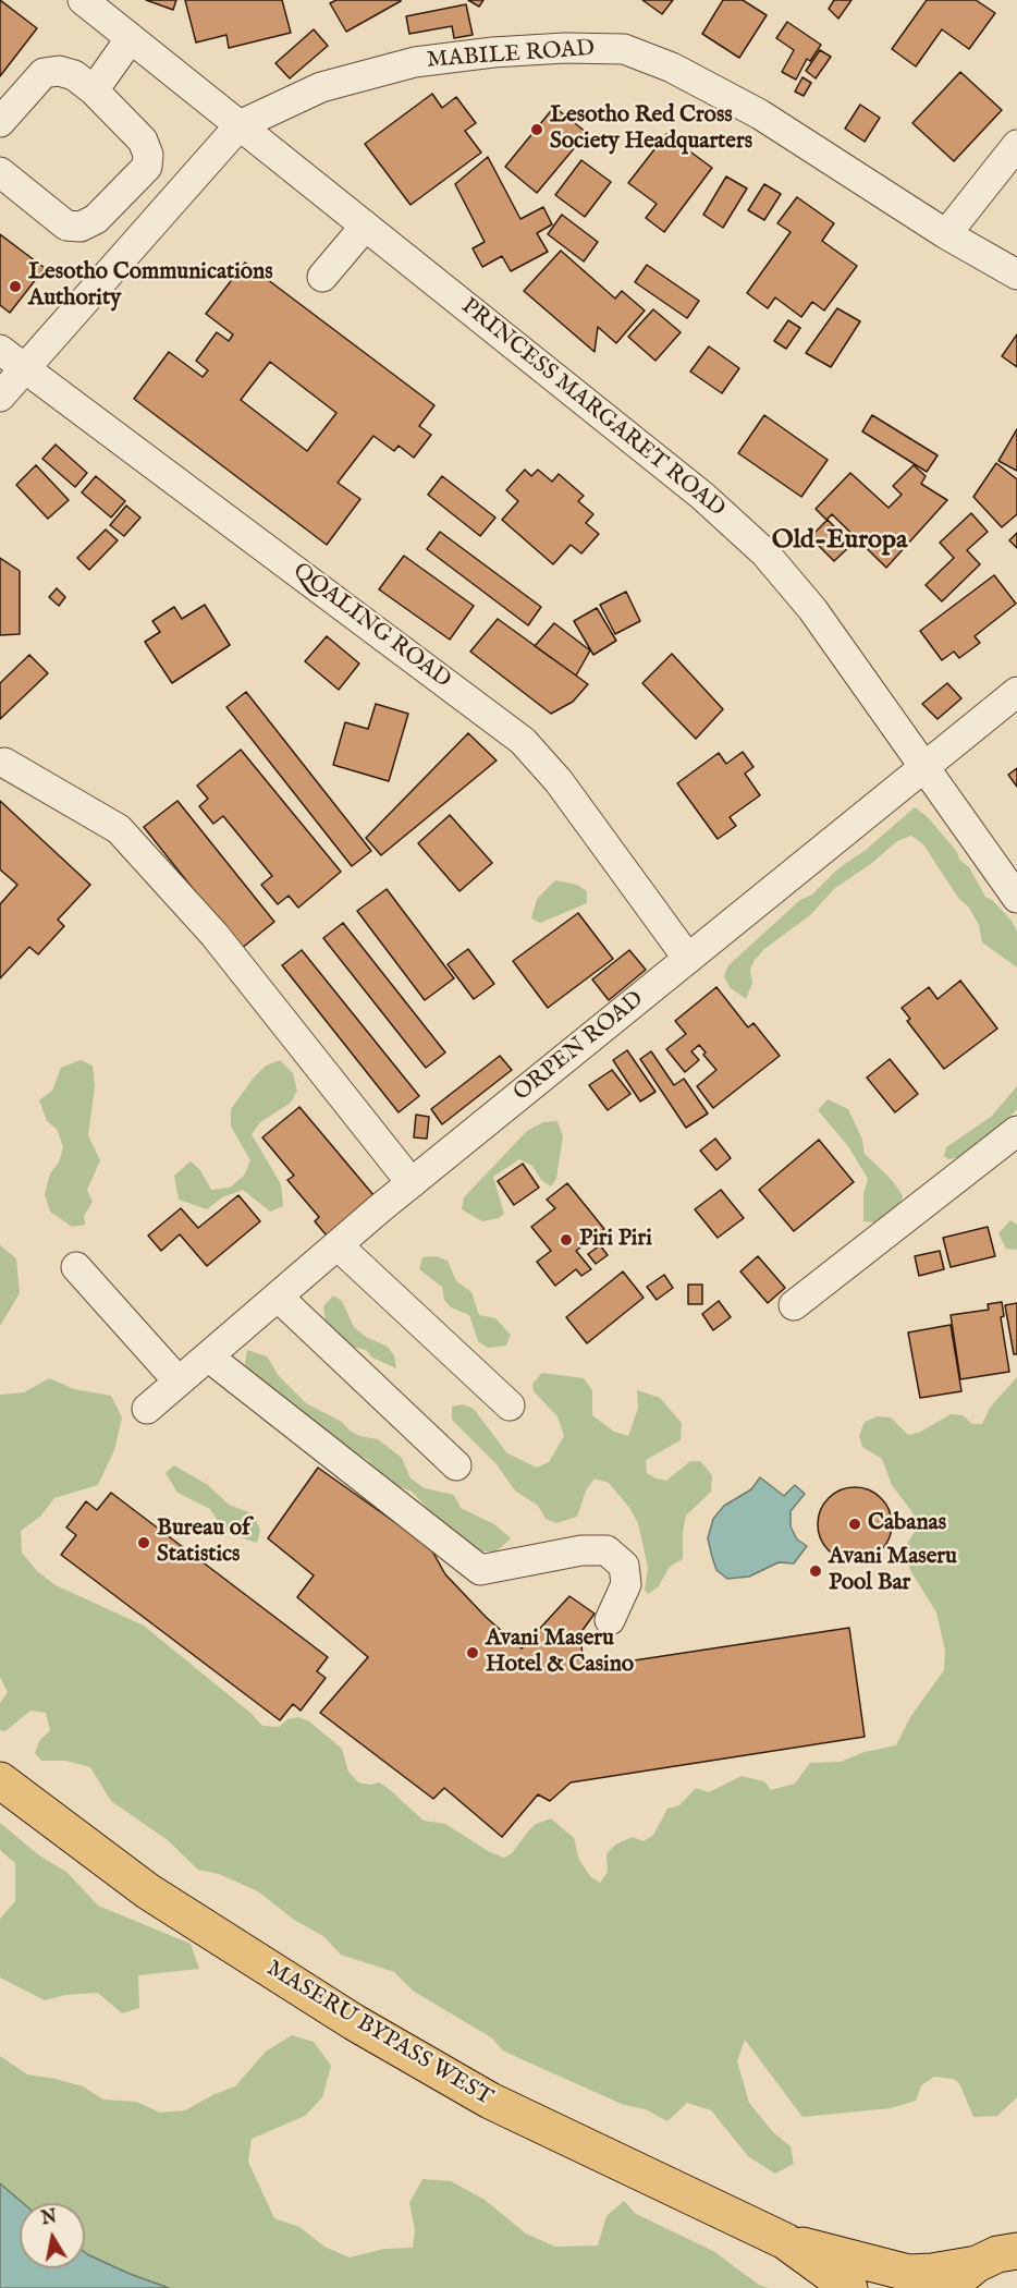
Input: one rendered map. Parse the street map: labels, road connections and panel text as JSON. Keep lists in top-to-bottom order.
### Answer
{
  "streets": {
    "main road": ["MASERU BYPASS WEST"],
    "street": [
      "MABILE ROAD",
      "PRINCESS MARGARET ROAD",
      "QOALING ROAD",
      "ORPEN ROAD"
    ]
  },
  "crossings": [
    ["MABILE ROAD", "PRINCESS MARGARET ROAD"],
    ["MABILE ROAD", "QOALING ROAD"],
    ["PRINCESS MARGARET ROAD", "ORPEN ROAD"],
    ["QOALING ROAD", "ORPEN ROAD"]
  ],
  "districts": ["Old-Europa"],
  "places": [
    "Lesotho Red Cross Society Headquarters",
    "Lesotho Communications Authority",
    "Piri Piri",
    "Cabanas",
    "Bureau of Statistics",
    "Avani Maseru Pool Bar",
    "Avani Maseru Hotel & Casino"
  ],
  "north": "top"
}
